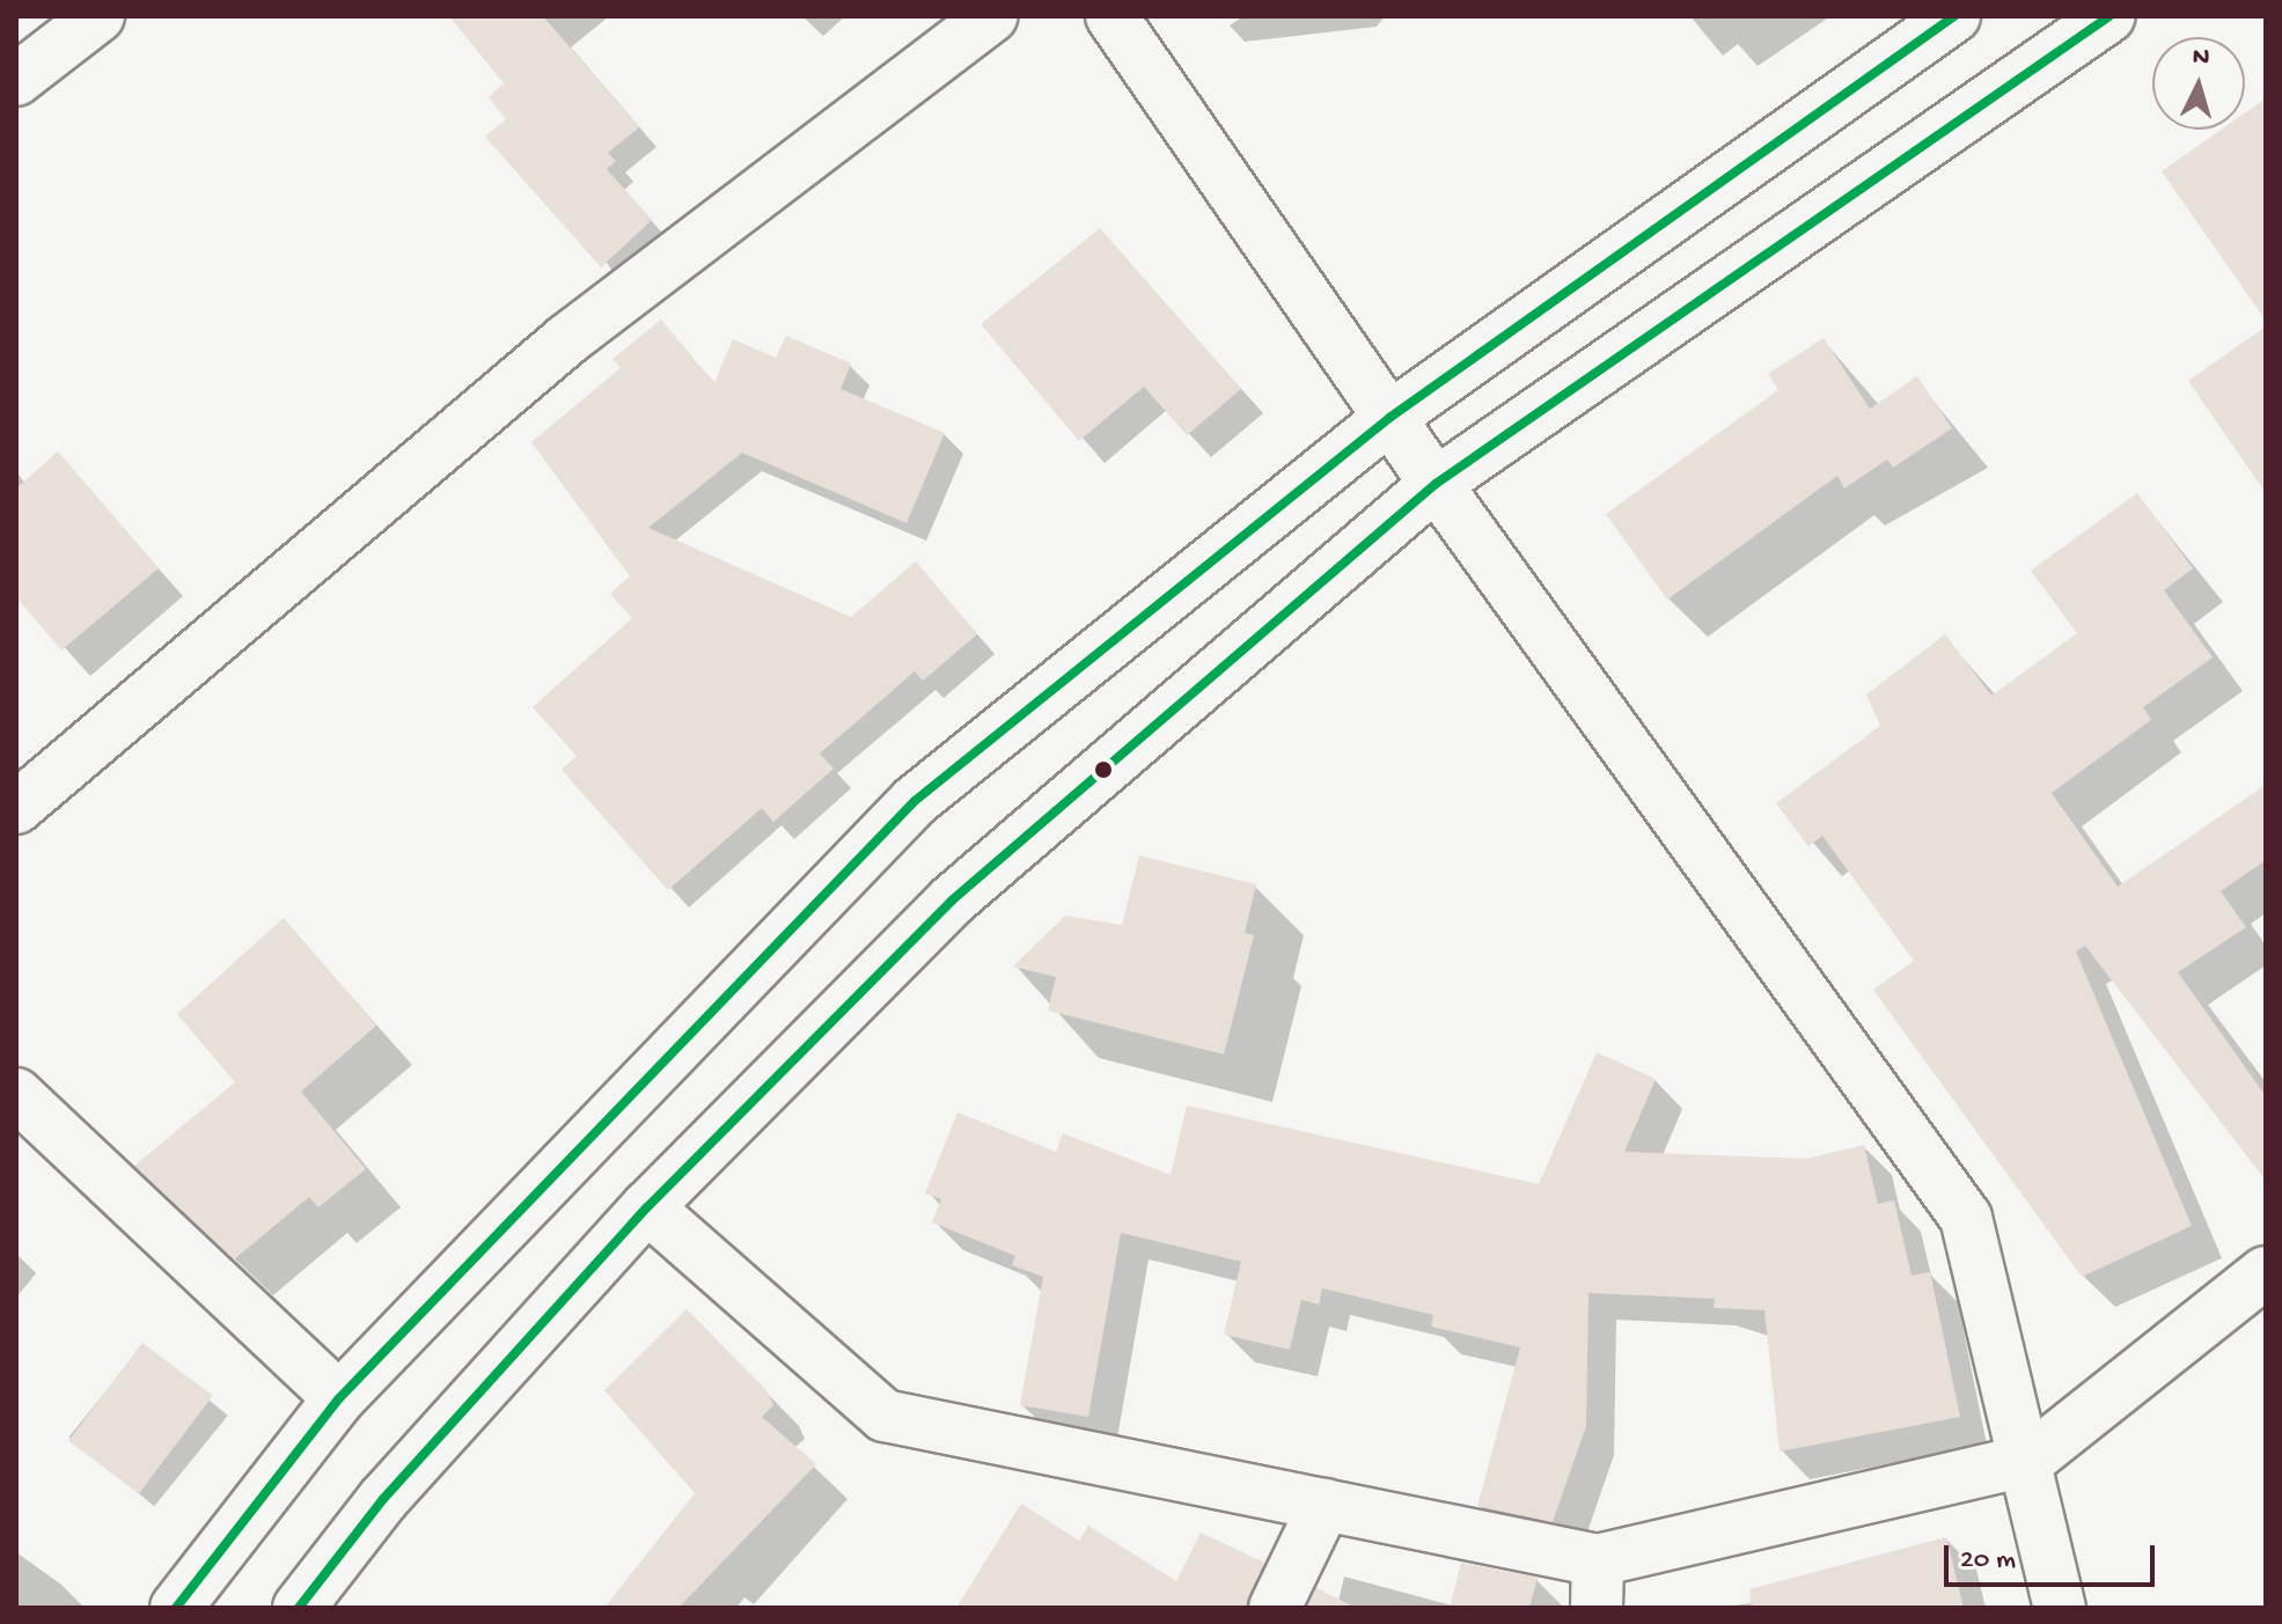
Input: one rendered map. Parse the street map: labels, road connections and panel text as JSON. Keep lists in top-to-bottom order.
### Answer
{
  "scale_bar": "20 m",
  "north": "top"
}
